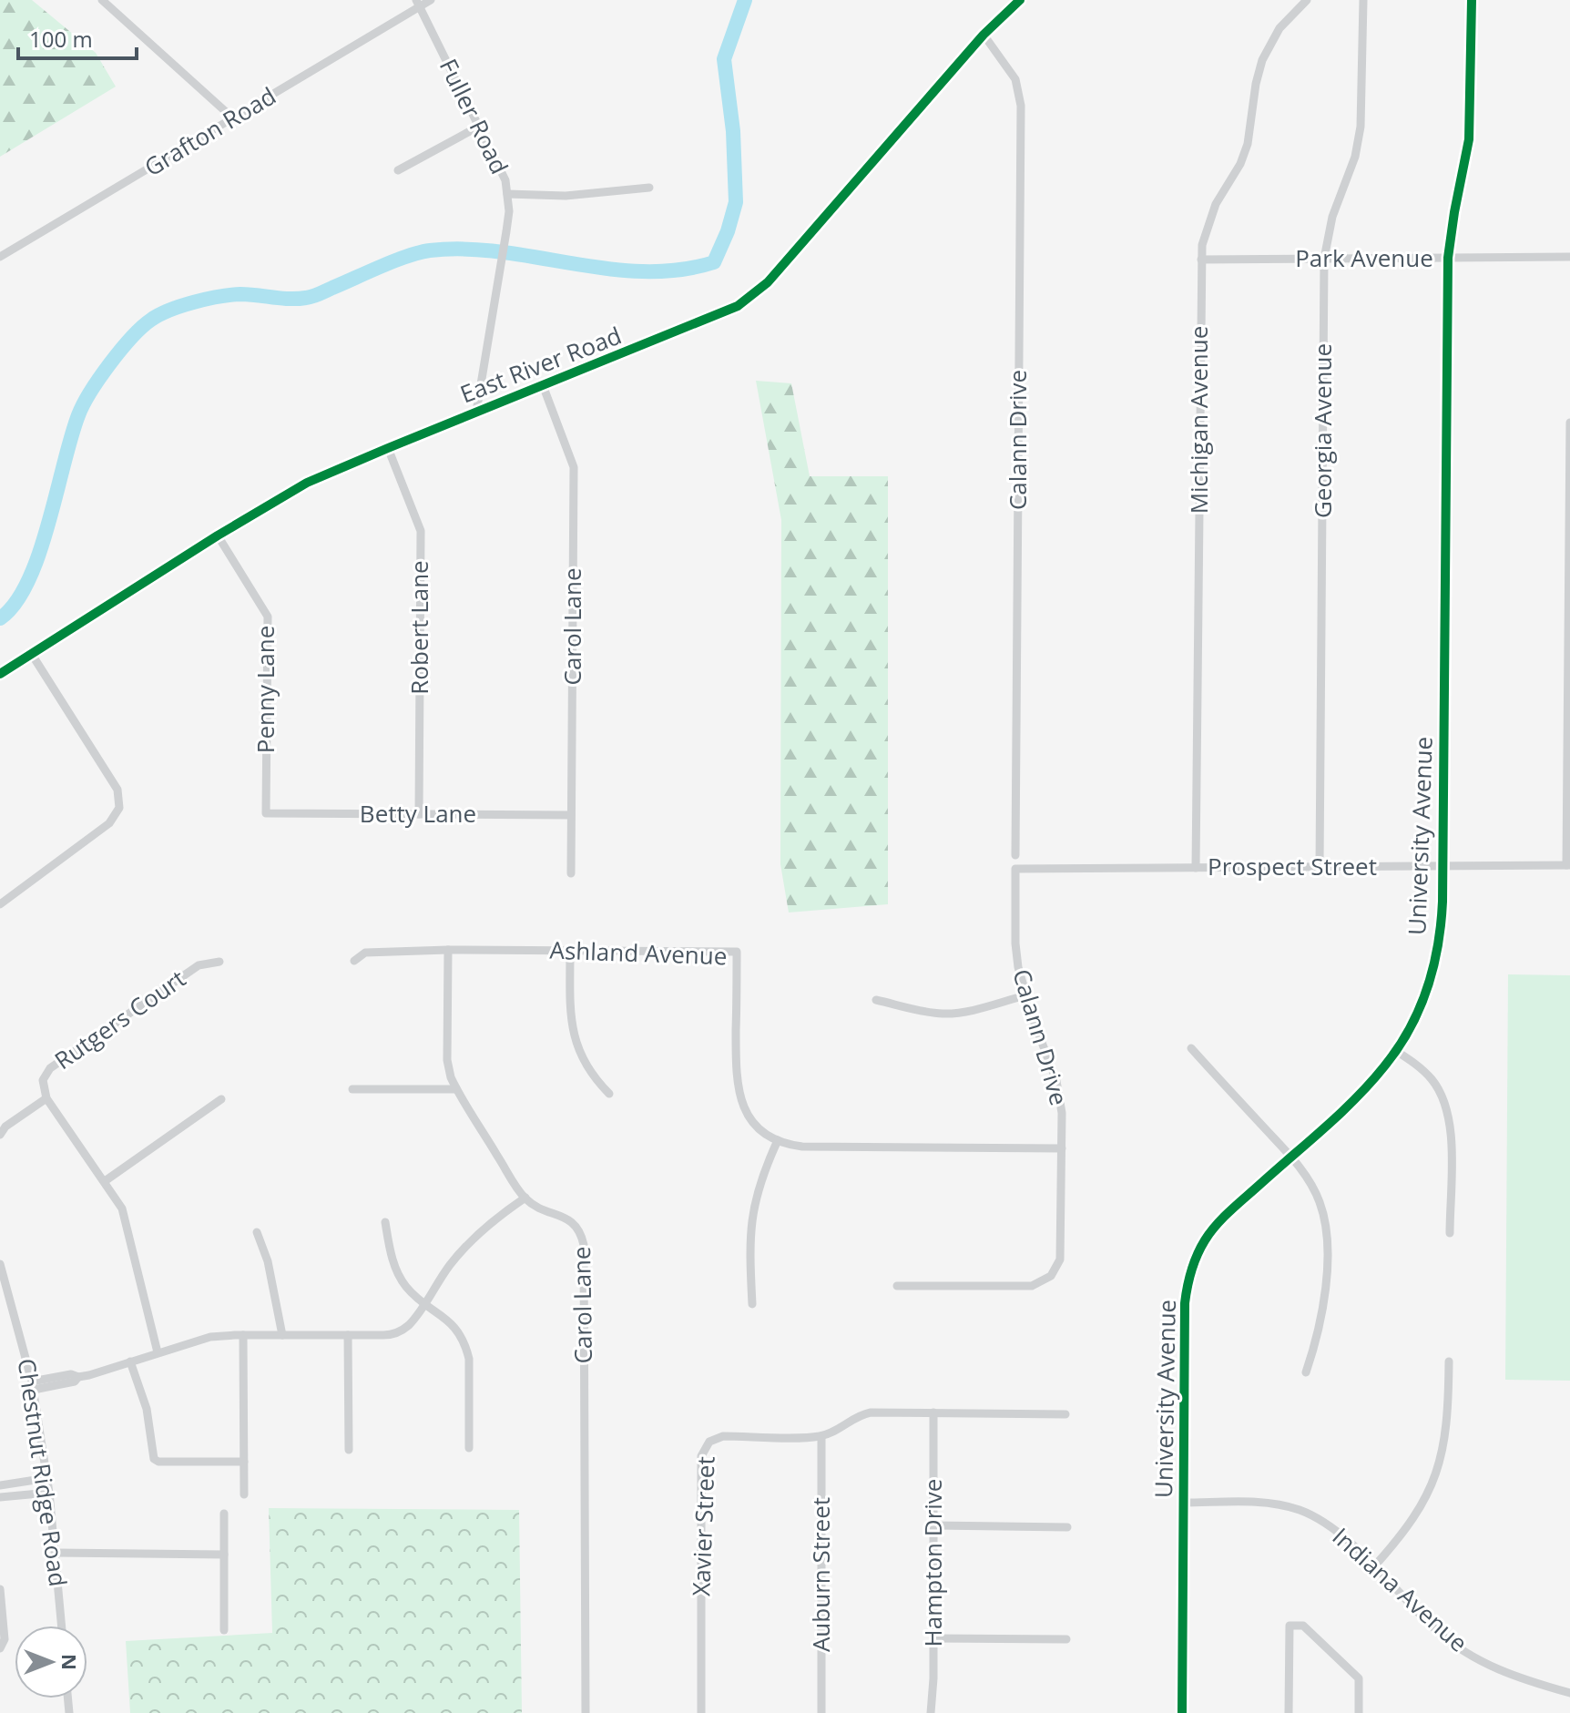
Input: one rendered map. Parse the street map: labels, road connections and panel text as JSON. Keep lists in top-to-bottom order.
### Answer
{
  "streets": {
    "street": [
      "Fuller Road",
      "Grafton Road",
      "Park Avenue",
      "East River Road",
      "Michigan Avenue",
      "Georgia Avenue",
      "Calann Drive",
      "Carol Lane",
      "Robert Lane",
      "Penny Lane",
      "Betty Lane",
      "University Avenue",
      "Prospect Street",
      "Ashland Avenue",
      "Rutgers Court",
      "Chestnut Ridge Road",
      "Xavier Street",
      "Hampton Drive",
      "Auburn Street",
      "Indiana Avenue"
    ]
  },
  "crossings": [
    ["Fuller Road", "Grafton Road"],
    ["Fuller Road", "East River Road"],
    ["Park Avenue", "Michigan Avenue"],
    ["Park Avenue", "Georgia Avenue"],
    ["Park Avenue", "University Avenue"],
    ["East River Road", "Calann Drive"],
    ["East River Road", "Carol Lane"],
    ["East River Road", "Robert Lane"],
    ["East River Road", "Penny Lane"],
    ["Michigan Avenue", "Prospect Street"],
    ["Georgia Avenue", "Prospect Street"],
    ["Calann Drive", "Prospect Street"],
    ["Calann Drive", "Ashland Avenue"],
    ["Carol Lane", "Betty Lane"],
    ["Robert Lane", "Betty Lane"],
    ["Penny Lane", "Betty Lane"],
    ["University Avenue", "Prospect Street"],
    ["University Avenue", "Indiana Avenue"],
    ["Xavier Street", "Hampton Drive"],
    ["Xavier Street", "Auburn Street"]
  ],
  "scale_bar": "100 m",
  "north": "right"
}
